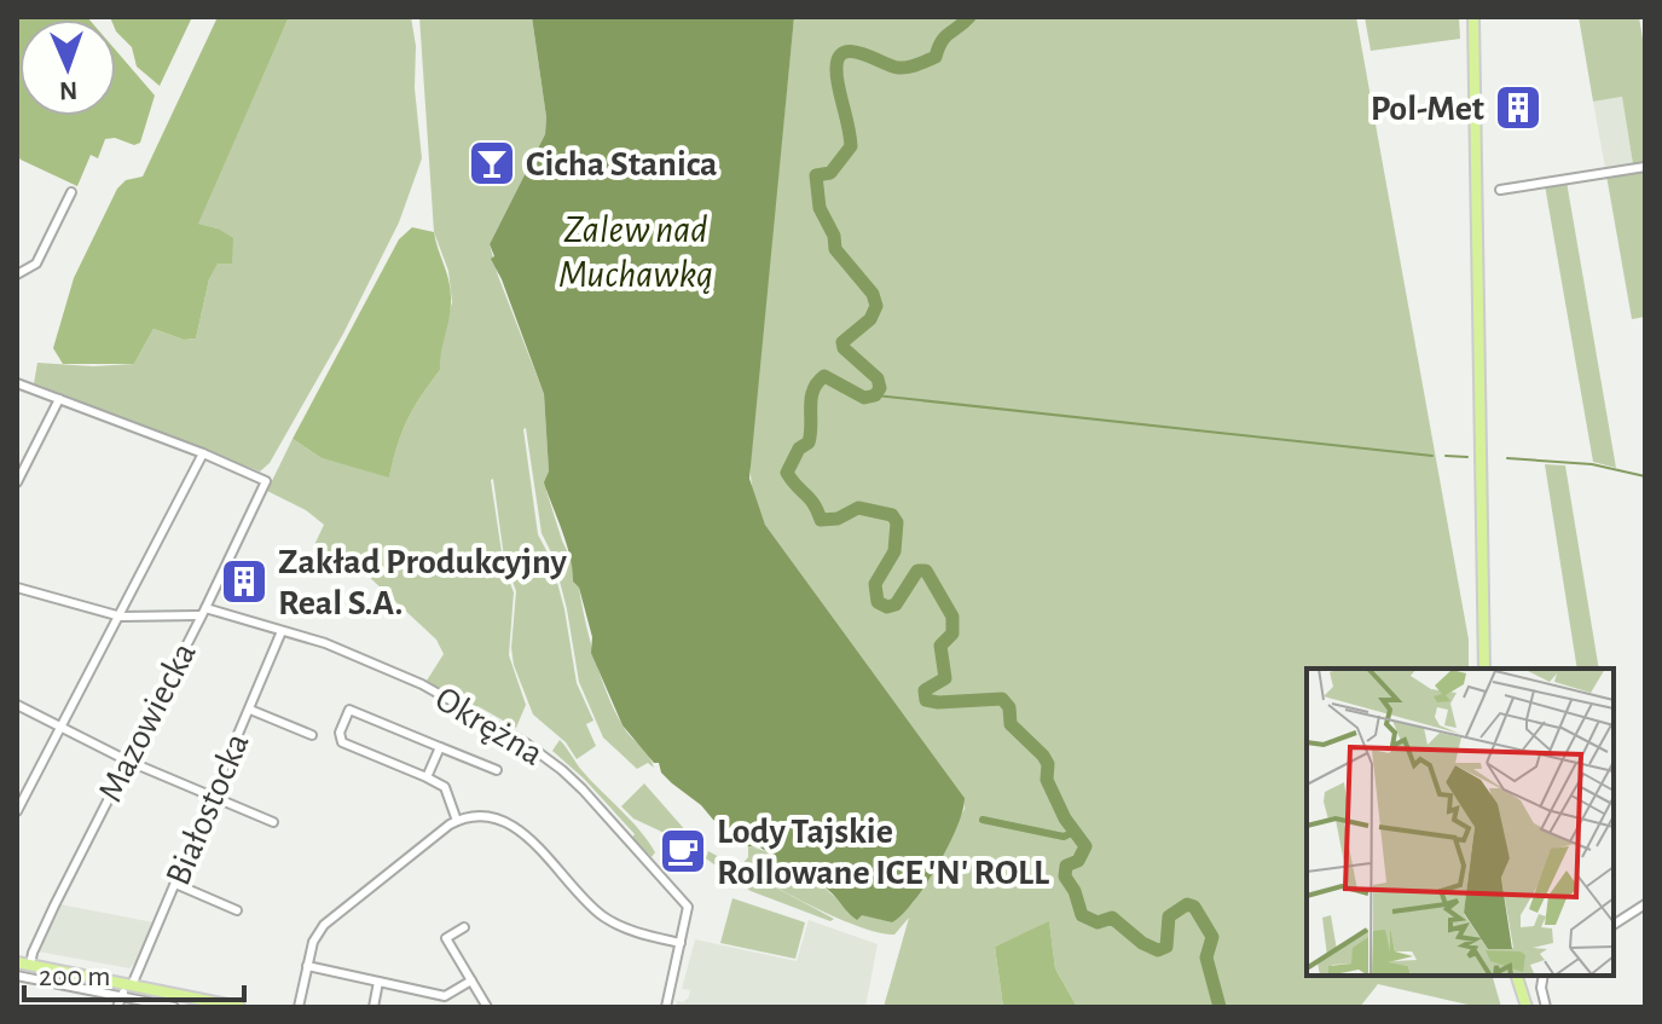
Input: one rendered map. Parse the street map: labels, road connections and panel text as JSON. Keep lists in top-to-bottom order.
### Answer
{
  "streets": {
    "street": ["Mazowiecka", "Okrężna", "Białostocka"]
  },
  "crossings": [
    ["Mazowiecka", "Okrężna"],
    ["Okrężna", "Białostocka"]
  ],
  "water": ["Zalew nad Muchawką"],
  "places": {
    "building": ["Pol-Met", "Zakład Produkcyjny Real S.A."],
    "bar": ["Cicha Stanica"],
    "cafe": ["Lody Tajskie Rollowane ICE 'N' ROLL"]
  },
  "scale_bar": "200 m",
  "north": "bottom"
}
